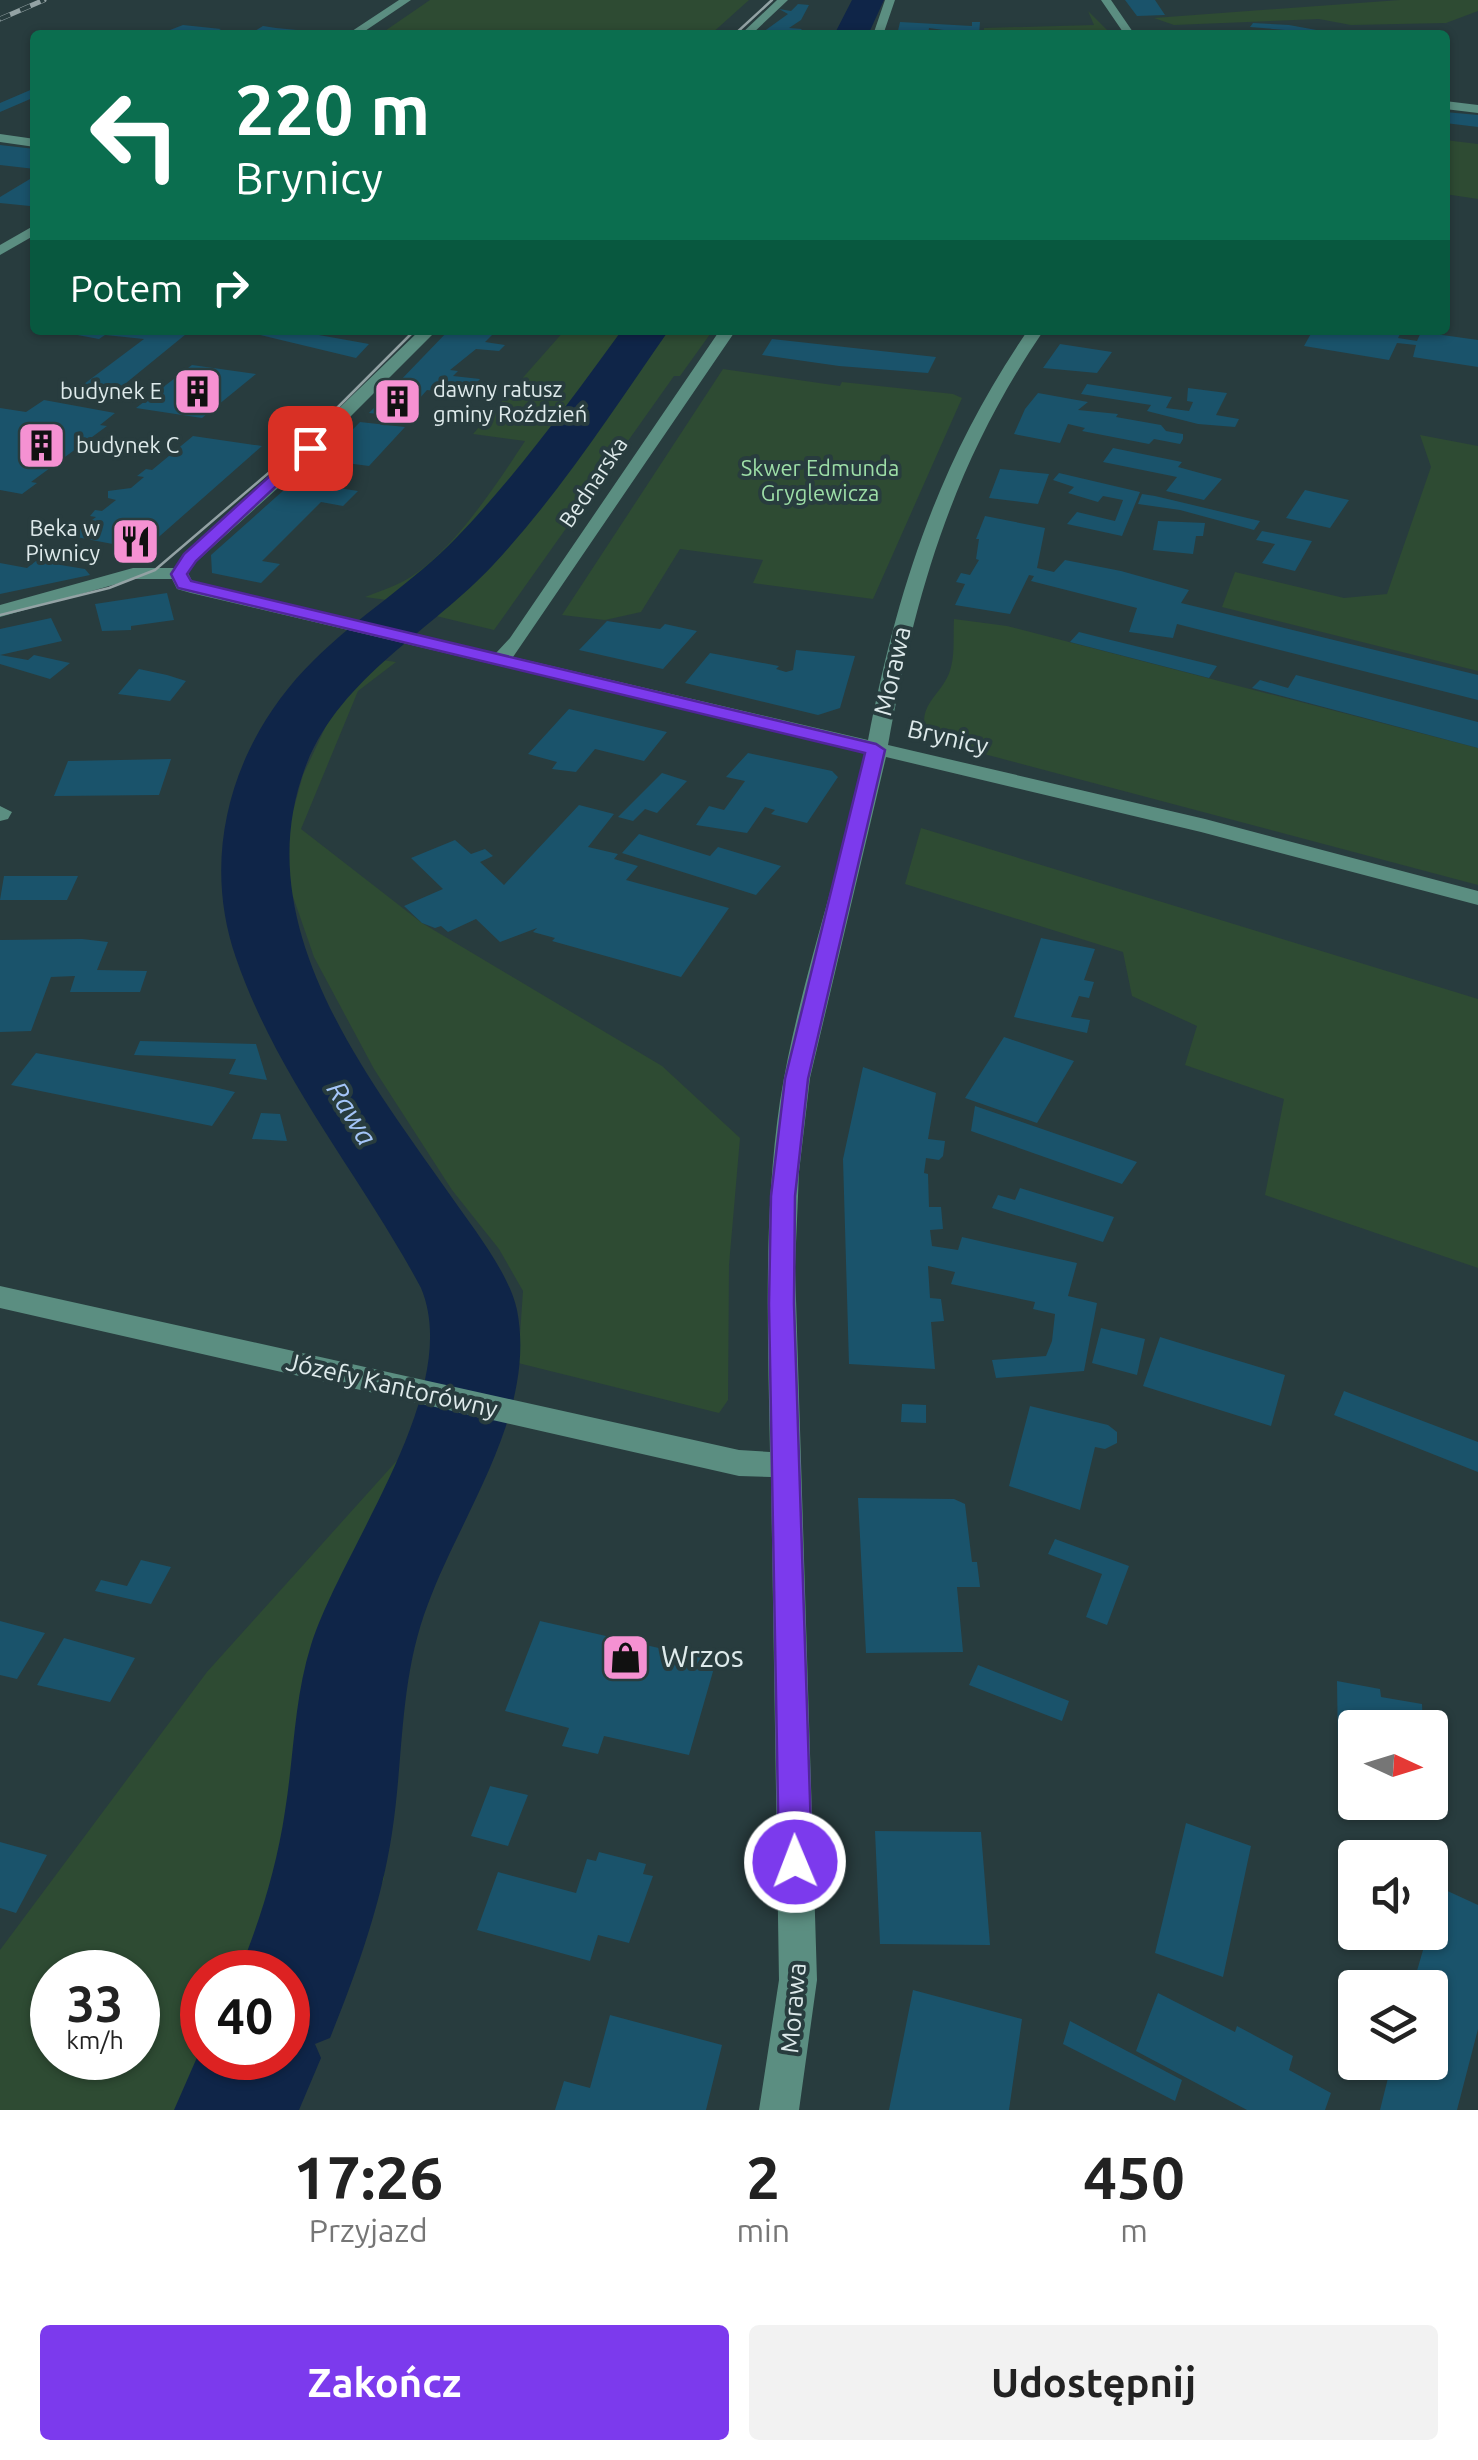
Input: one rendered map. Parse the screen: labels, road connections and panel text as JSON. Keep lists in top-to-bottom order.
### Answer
{
  "streets": {
    "street": [
      "Bednarska",
      "Morawa",
      "Brynicy",
      "Józefy Kantorówny"
    ]
  },
  "crossings": [
    ["Bednarska", "Brynicy"],
    ["Morawa", "Brynicy"],
    ["Morawa", "Józefy Kantorówny"]
  ],
  "water": ["Rawa"],
  "parks": ["Skwer Edmunda Gryglewicza"],
  "places": {
    "building": ["budynek E", "dawny ratusz gminy Roździeń", "budynek C"],
    "restaurant": ["Beka w Piwnicy"],
    "shop": ["Wrzos"]
  },
  "north": "right",
  "page": {
    "turn": ["220 m", "Brynicy"],
    "then": "Potem",
    "speed": "33 km/h",
    "limit": "40",
    "eta": [
      "17:26",
      "Przyjazd",
      "2",
      "min",
      "450",
      "m"
    ],
    "buttons": ["Zakończ", "Udostępnij"]
  }
}
